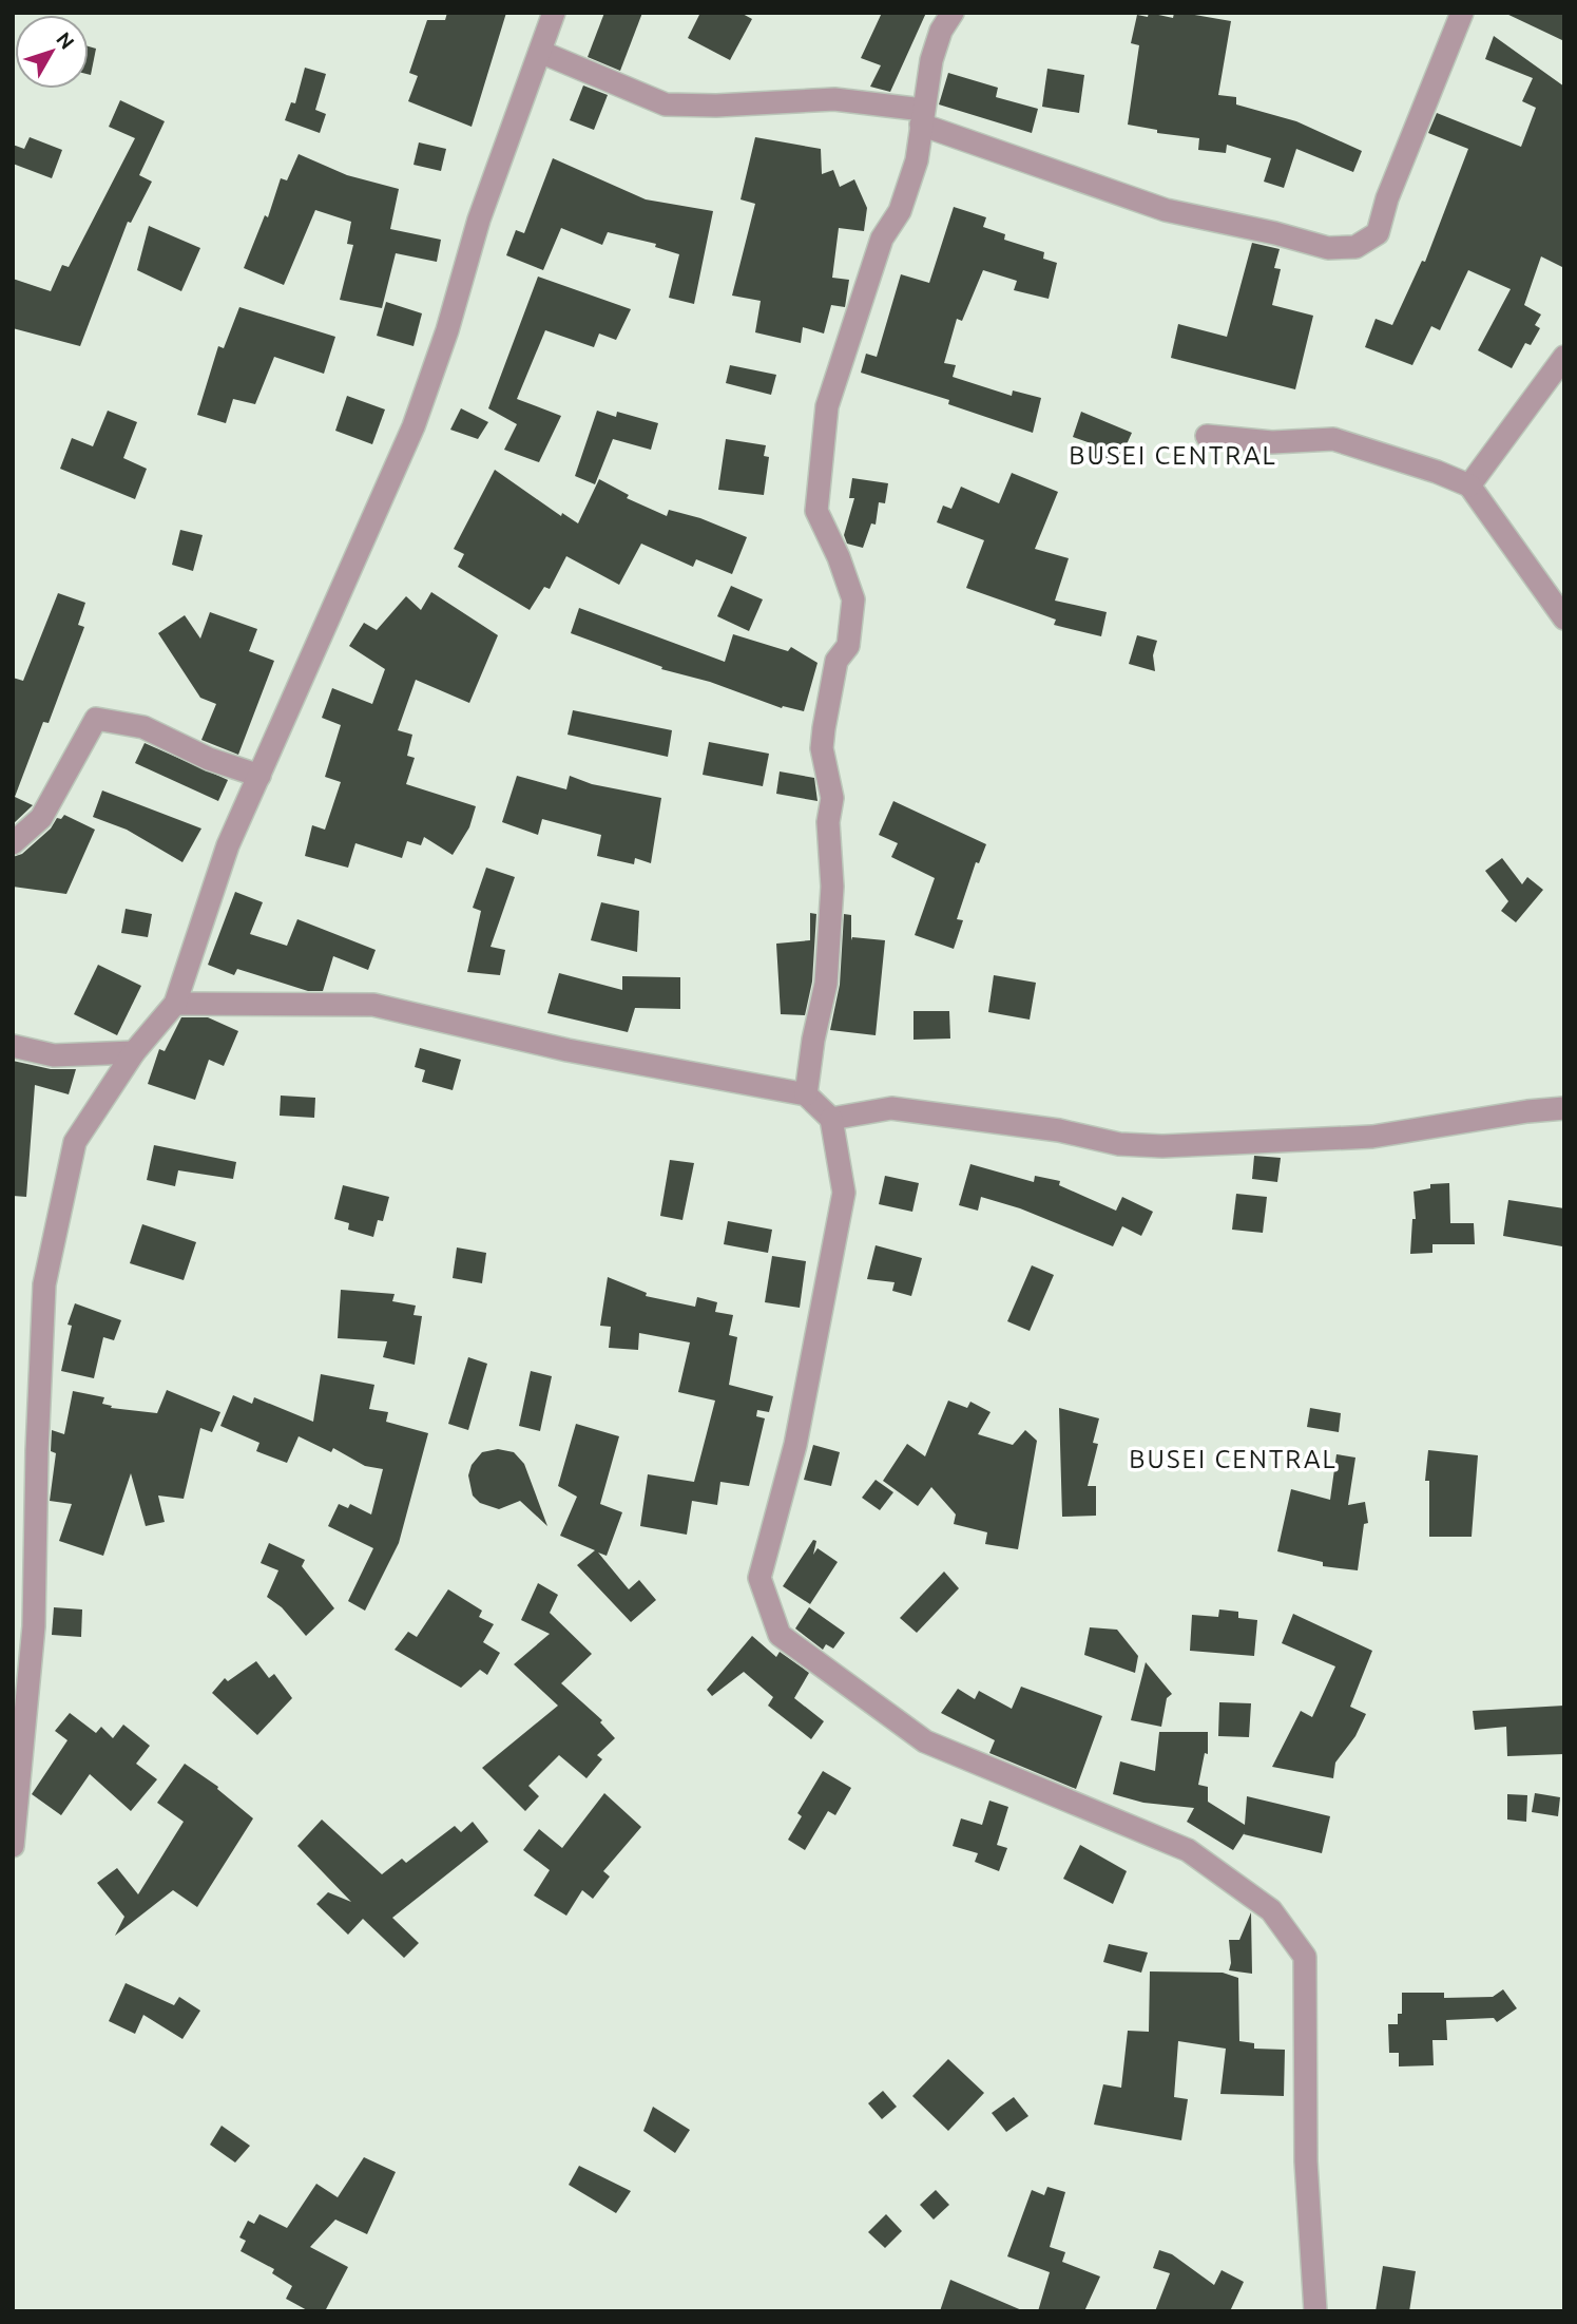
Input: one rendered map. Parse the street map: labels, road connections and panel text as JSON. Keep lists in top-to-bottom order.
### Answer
{
  "districts": ["BUSEI CENTRAL", "BUSEI CENTRAL"],
  "north": "top right"
}
